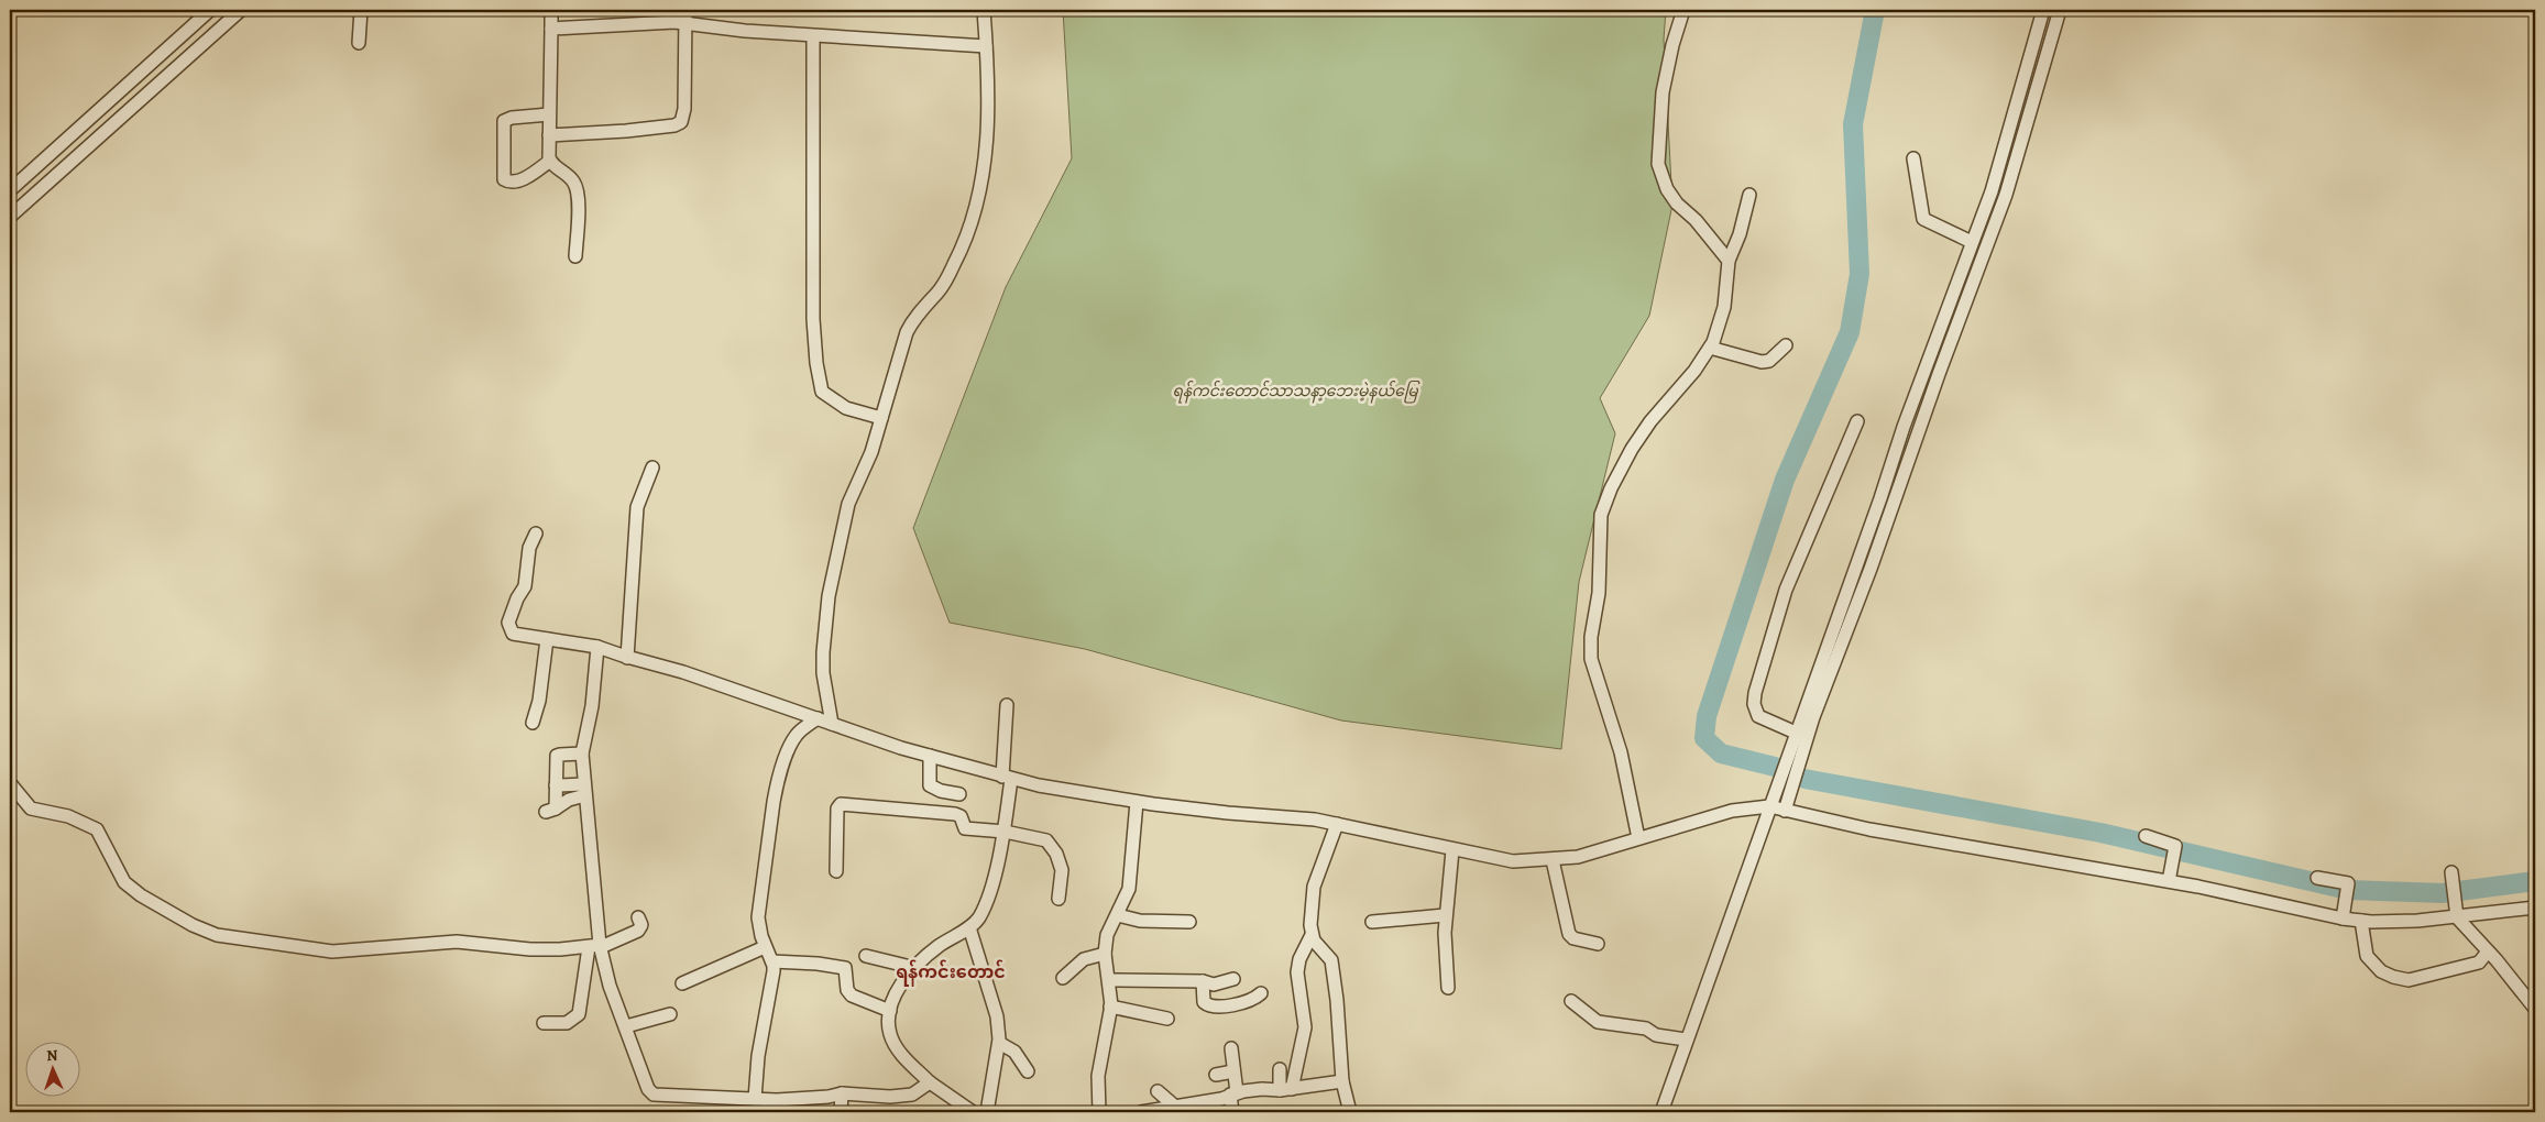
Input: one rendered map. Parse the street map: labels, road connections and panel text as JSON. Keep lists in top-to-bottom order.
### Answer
{
  "districts": ["ရန်ကင်းတောင်"],
  "parks": ["ရန်ကင်းတောင်သာသနာ့ဘေးမဲ့နယ်မြေ"],
  "north": "top"
}
